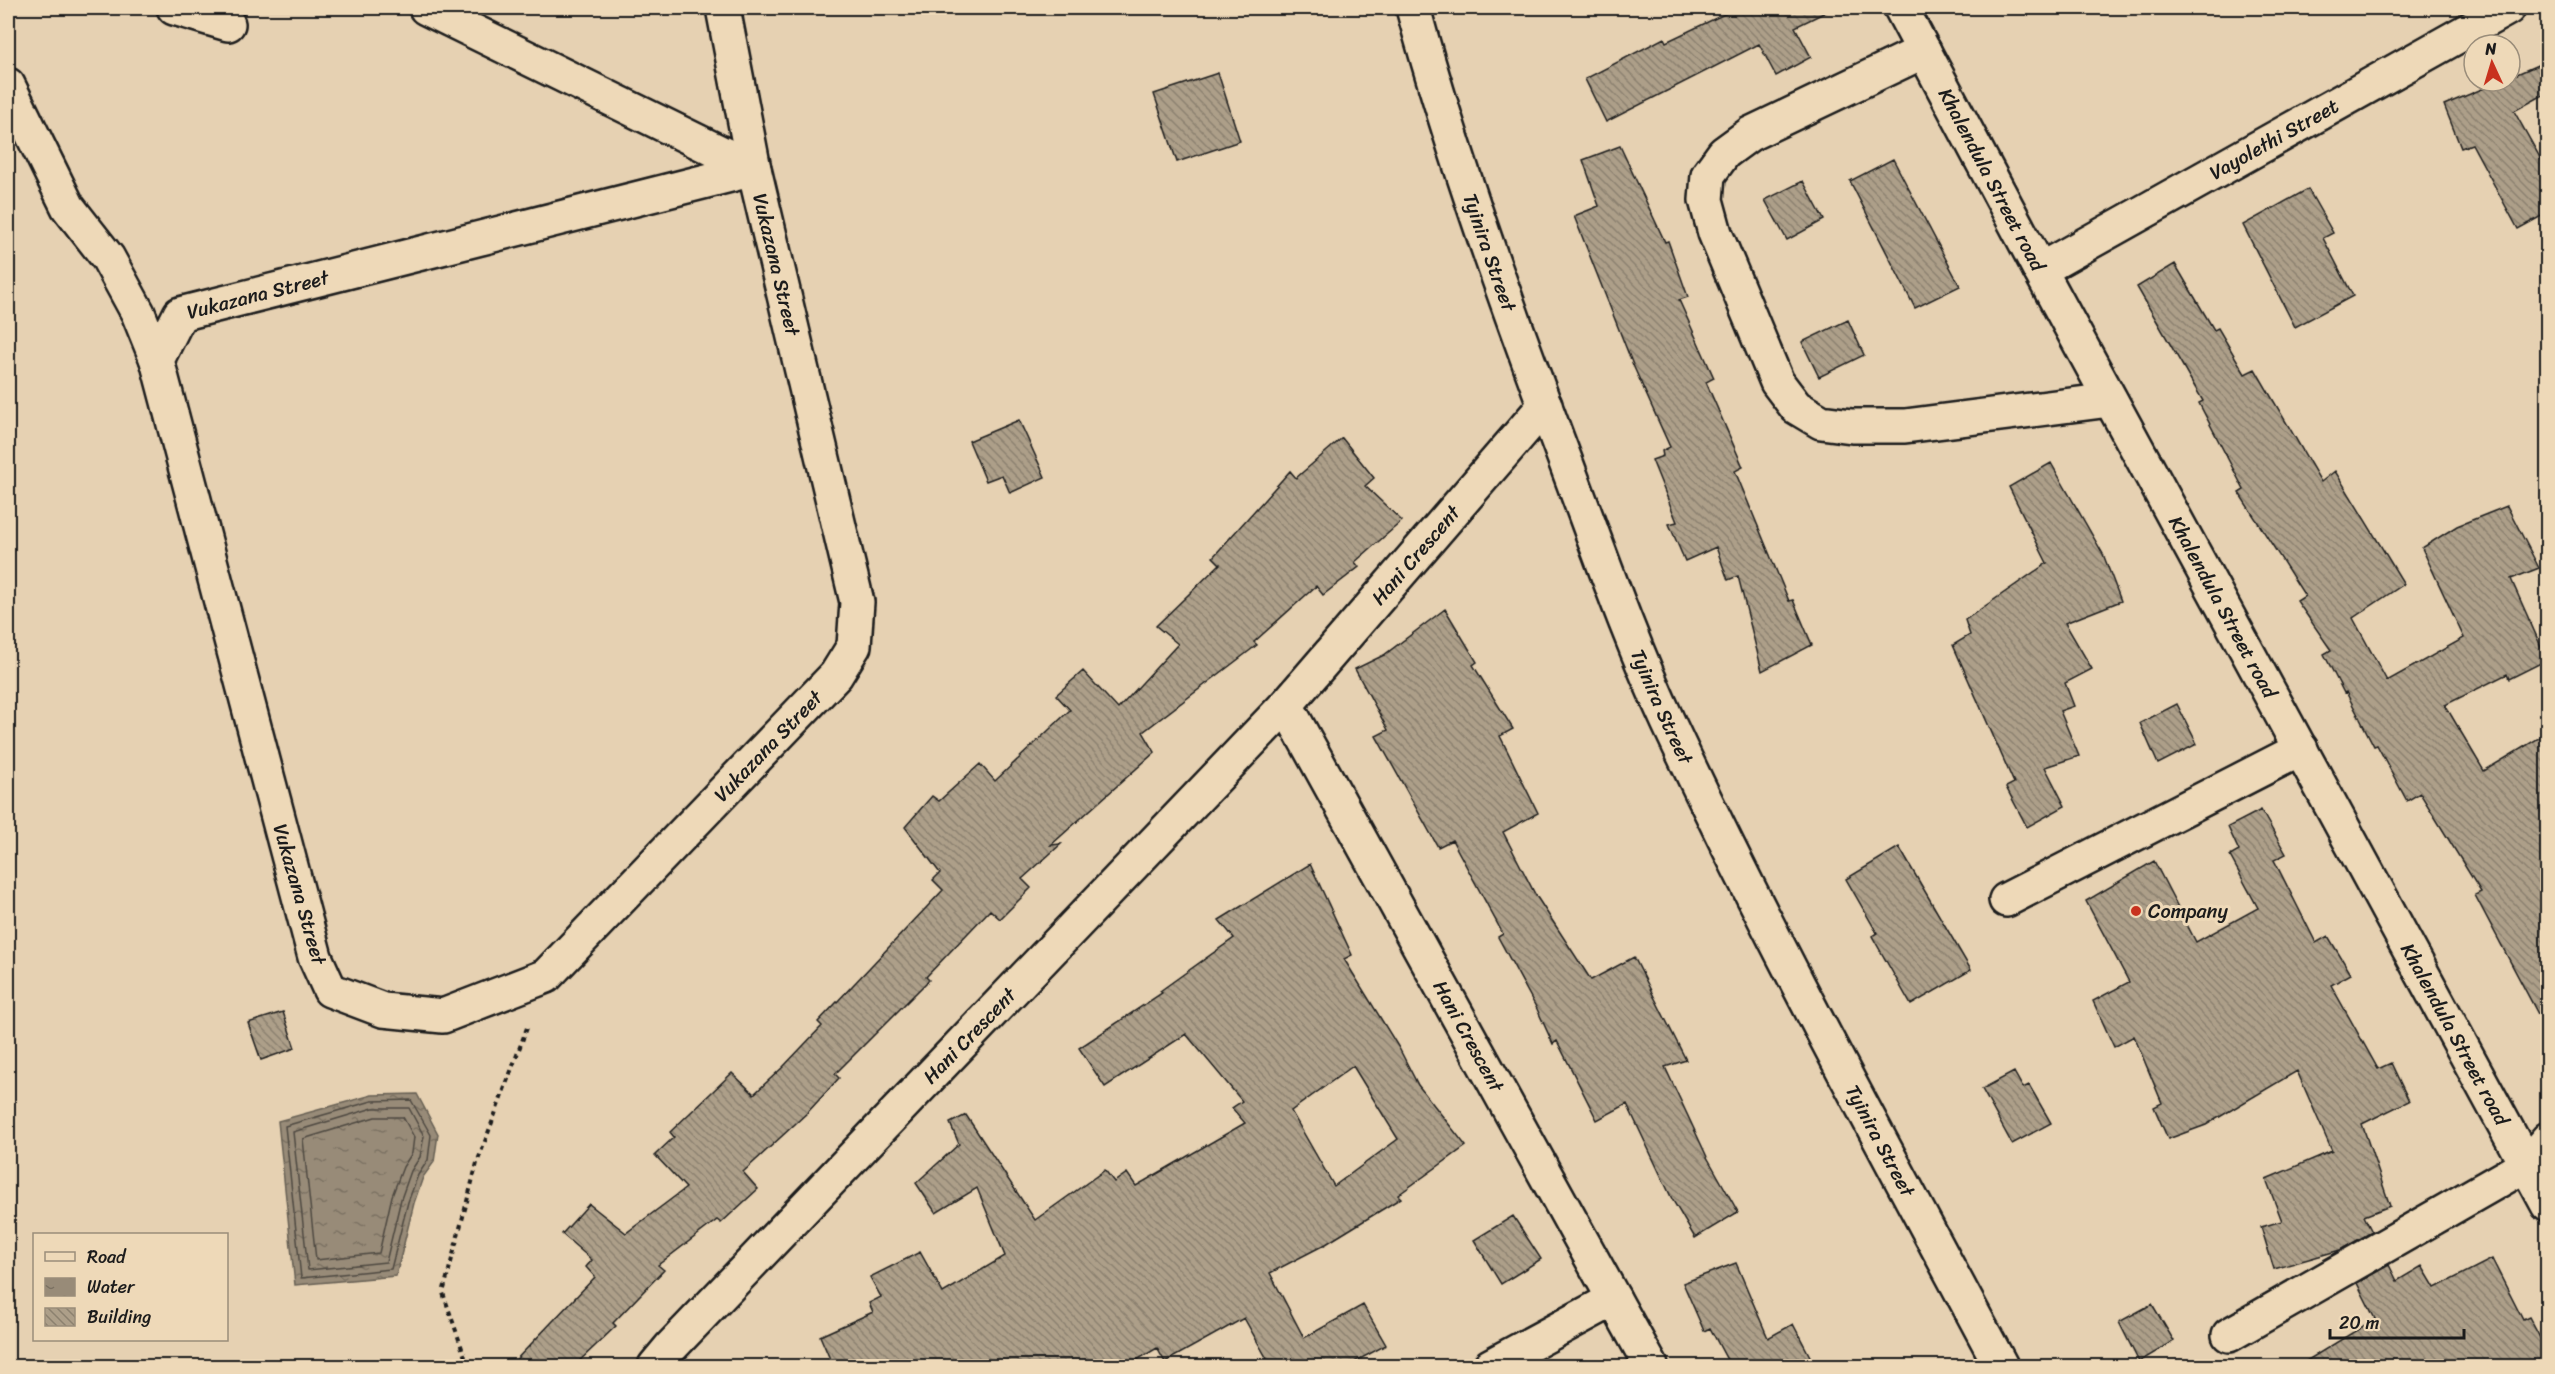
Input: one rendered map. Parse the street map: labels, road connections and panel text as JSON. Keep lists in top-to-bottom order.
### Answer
{
  "streets": {
    "street": [
      "Vayolethi Street",
      "Khalendula Street road",
      "Tyinira Street",
      "Vukazana Street",
      "Hani Crescent"
    ]
  },
  "crossings": [
    ["Vayolethi Street", "Khalendula Street road"],
    ["Tyinira Street", "Hani Crescent"]
  ],
  "places": ["Company"],
  "legend": ["Road", "Water", "Building"],
  "scale_bar": "20 m",
  "north": "top"
}
